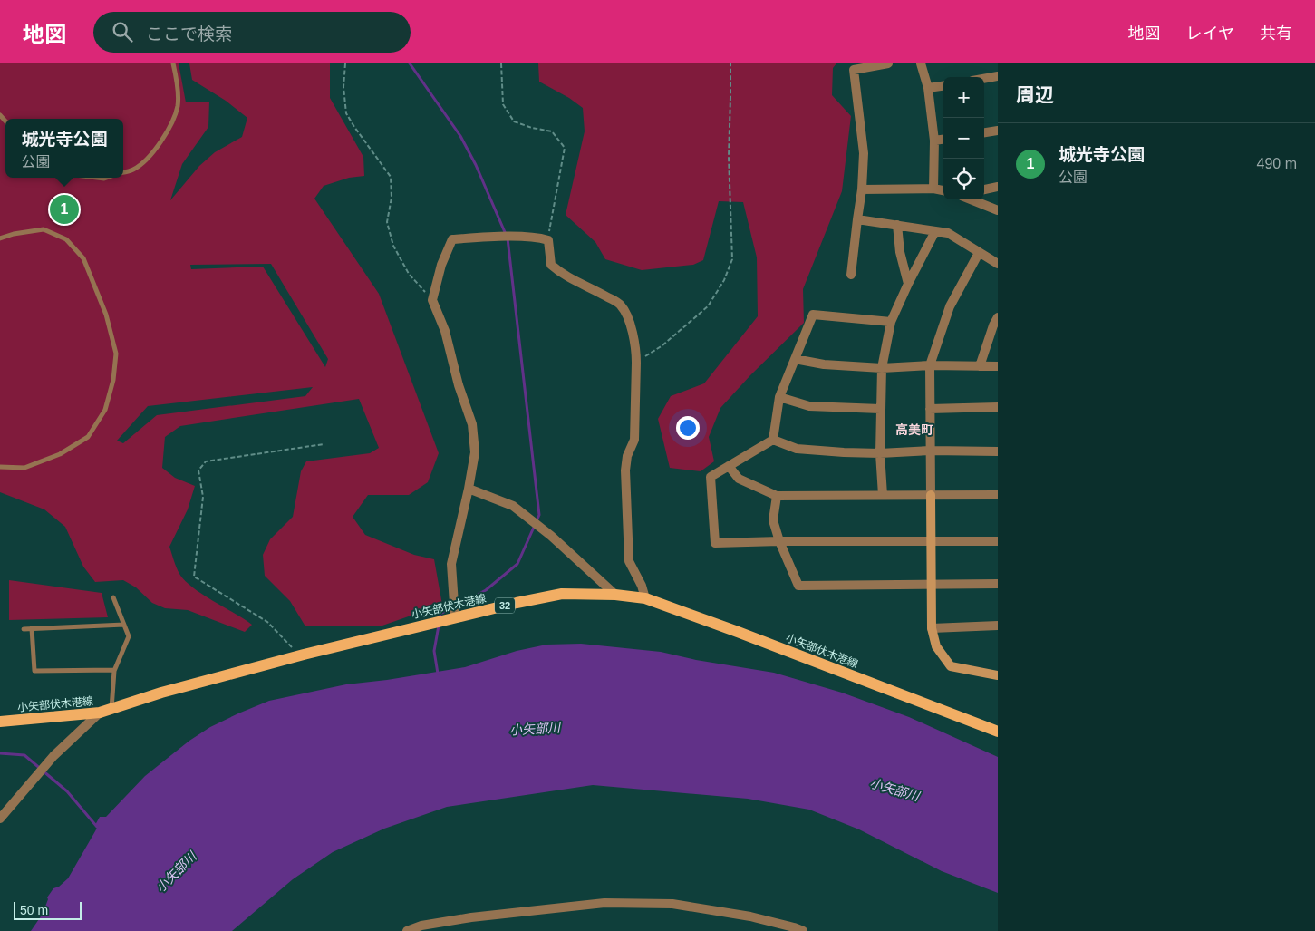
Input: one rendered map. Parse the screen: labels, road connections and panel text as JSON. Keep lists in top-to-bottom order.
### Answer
{
  "streets": {
    "main road": ["32", "小矢部伏木港線"]
  },
  "districts": ["高美町"],
  "water": ["小矢部川"],
  "scale_bar": "50 m",
  "page": {
    "header": "地図",
    "search": "ここで検索",
    "nav": ["地図", "レイヤ", "共有"],
    "heading": "周辺",
    "map_buttons": ["+", "−"],
    "popup": ["城光寺公園", "公園"],
    "list": [
      {
        "mark": "1",
        "name": "城光寺公園",
        "note": "公園",
        "value": "490 m"
      }
    ],
    "pins": "1",
    "scale": "50 m"
  }
}
